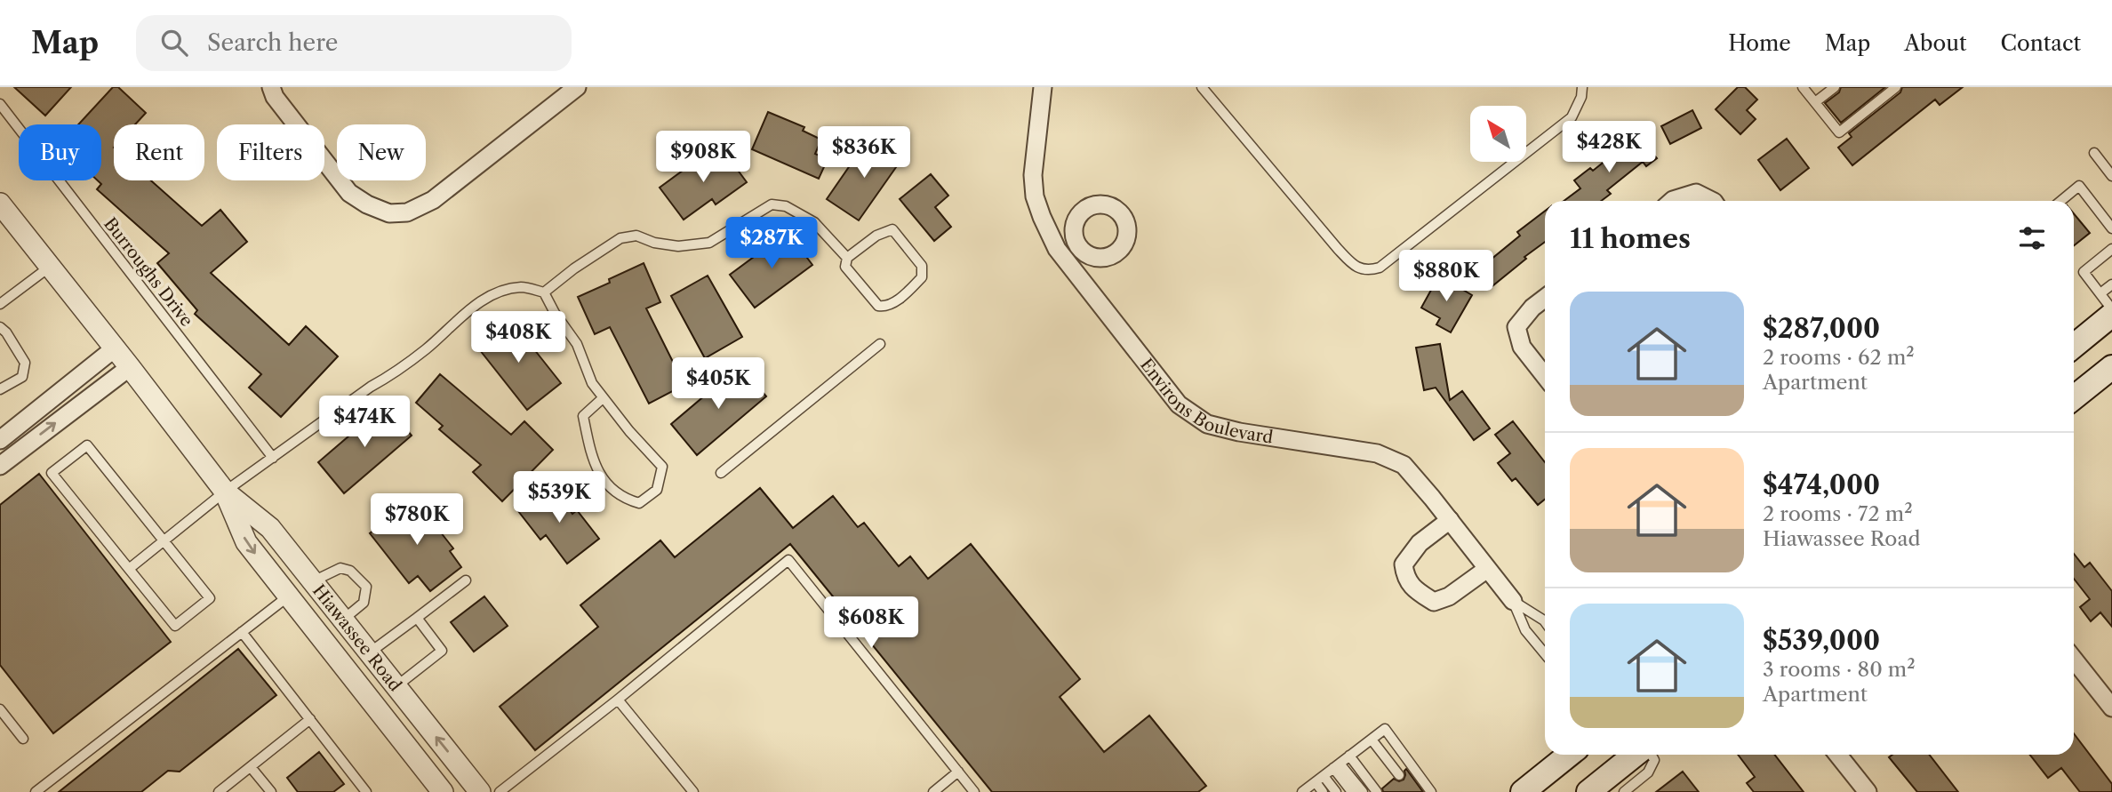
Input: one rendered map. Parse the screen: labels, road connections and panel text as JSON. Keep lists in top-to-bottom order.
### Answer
{
  "streets": {
    "street": ["Environs Boulevard", "Hiawassee Road"],
    "lane": ["Burroughs Drive"]
  },
  "north": "top left",
  "page": {
    "header": "Map",
    "search": "Search here",
    "nav": [
      "Home",
      "Map",
      "About",
      "Contact"
    ],
    "price": [
      "$428K",
      "$836K",
      "$908K",
      "$287K",
      "$880K",
      "$408K",
      "$405K",
      "$474K",
      "$539K",
      "$780K",
      "$608K"
    ],
    "chip": [
      "Buy",
      "Rent",
      "Filters",
      "New"
    ],
    "heading": "11 homes",
    "list": [
      {
        "name": "$287,000",
        "note": "2 rooms · 62 m² · Apartment"
      },
      {
        "name": "$474,000",
        "note": "2 rooms · 72 m² · Hiawassee Road"
      },
      {
        "name": "$539,000",
        "note": "3 rooms · 80 m² · Apartment"
      }
    ]
  }
}
